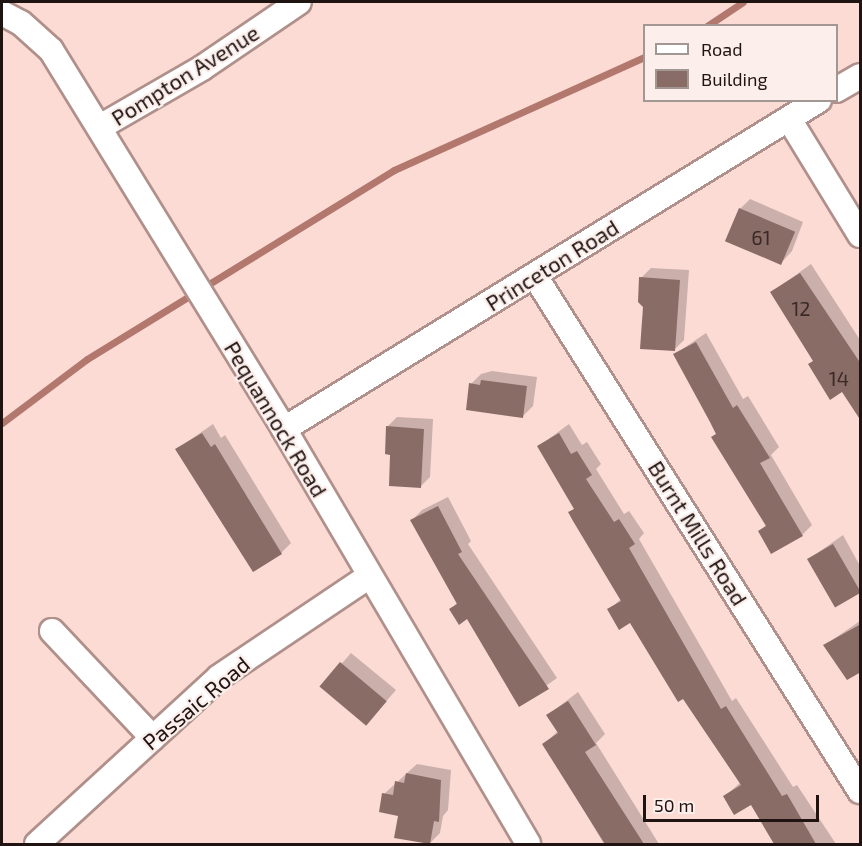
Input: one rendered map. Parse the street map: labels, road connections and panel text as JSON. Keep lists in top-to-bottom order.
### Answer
{
  "streets": {
    "street": [
      "Pompton Avenue",
      "Princeton Road",
      "Pequannock Road",
      "Burnt Mills Road",
      "Passaic Road"
    ]
  },
  "crossings": [
    ["Pompton Avenue", "Pequannock Road"],
    ["Princeton Road", "Pequannock Road"],
    ["Princeton Road", "Burnt Mills Road"],
    ["Pequannock Road", "Passaic Road"]
  ],
  "house_numbers": ["61", "12", "14"],
  "legend": ["Road", "Building"],
  "scale_bar": "50 m"
}
